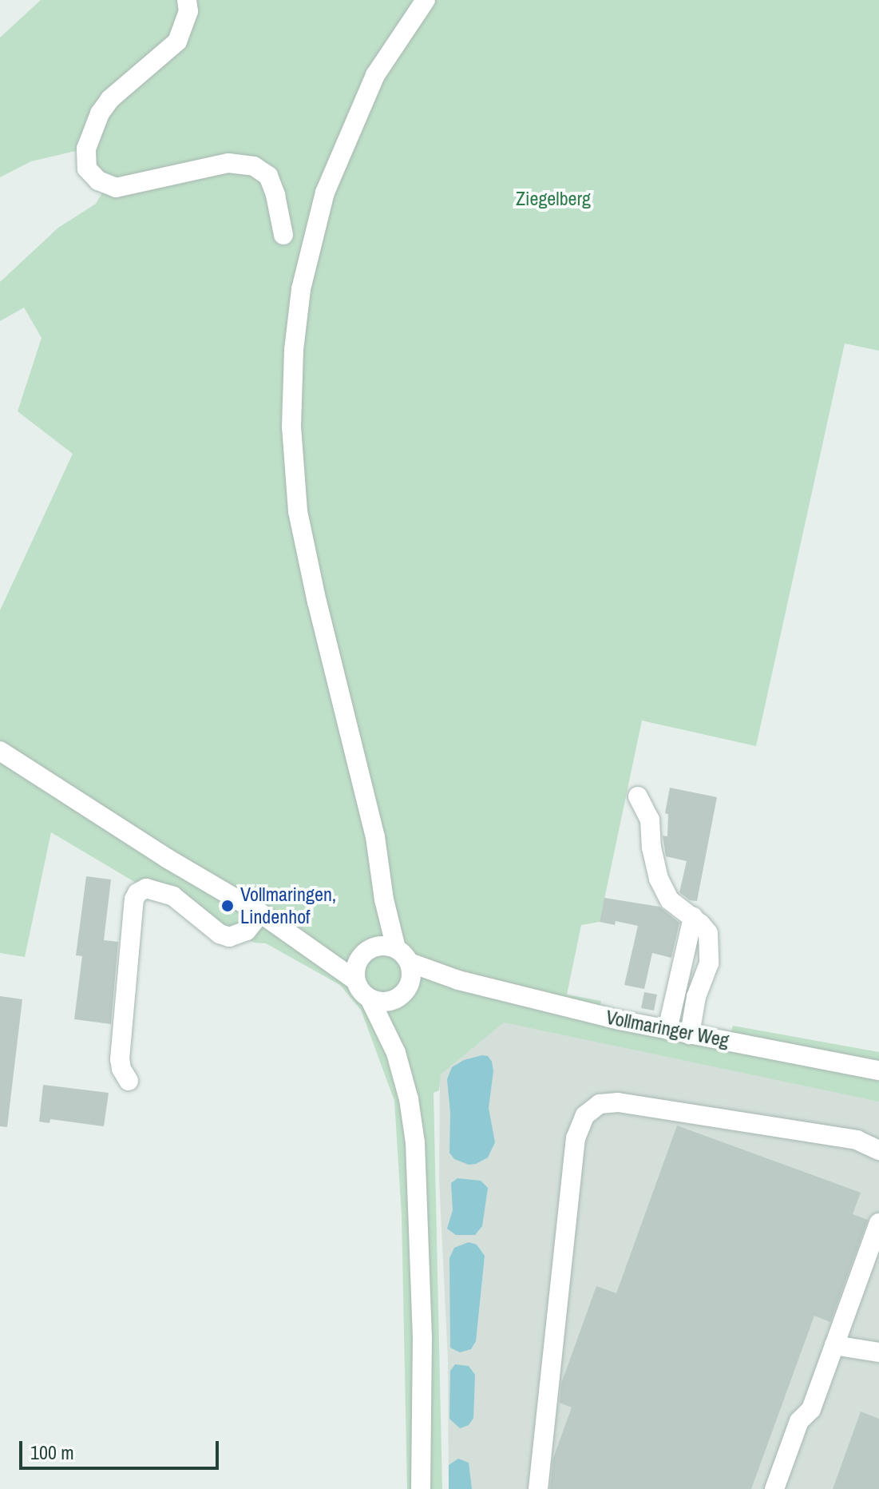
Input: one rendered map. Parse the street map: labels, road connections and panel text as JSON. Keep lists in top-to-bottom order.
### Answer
{
  "streets": {
    "street": ["Vollmaringer Weg"]
  },
  "parks": ["Ziegelberg"],
  "places": ["Vollmaringen, Lindenhof"],
  "scale_bar": "100 m"
}
